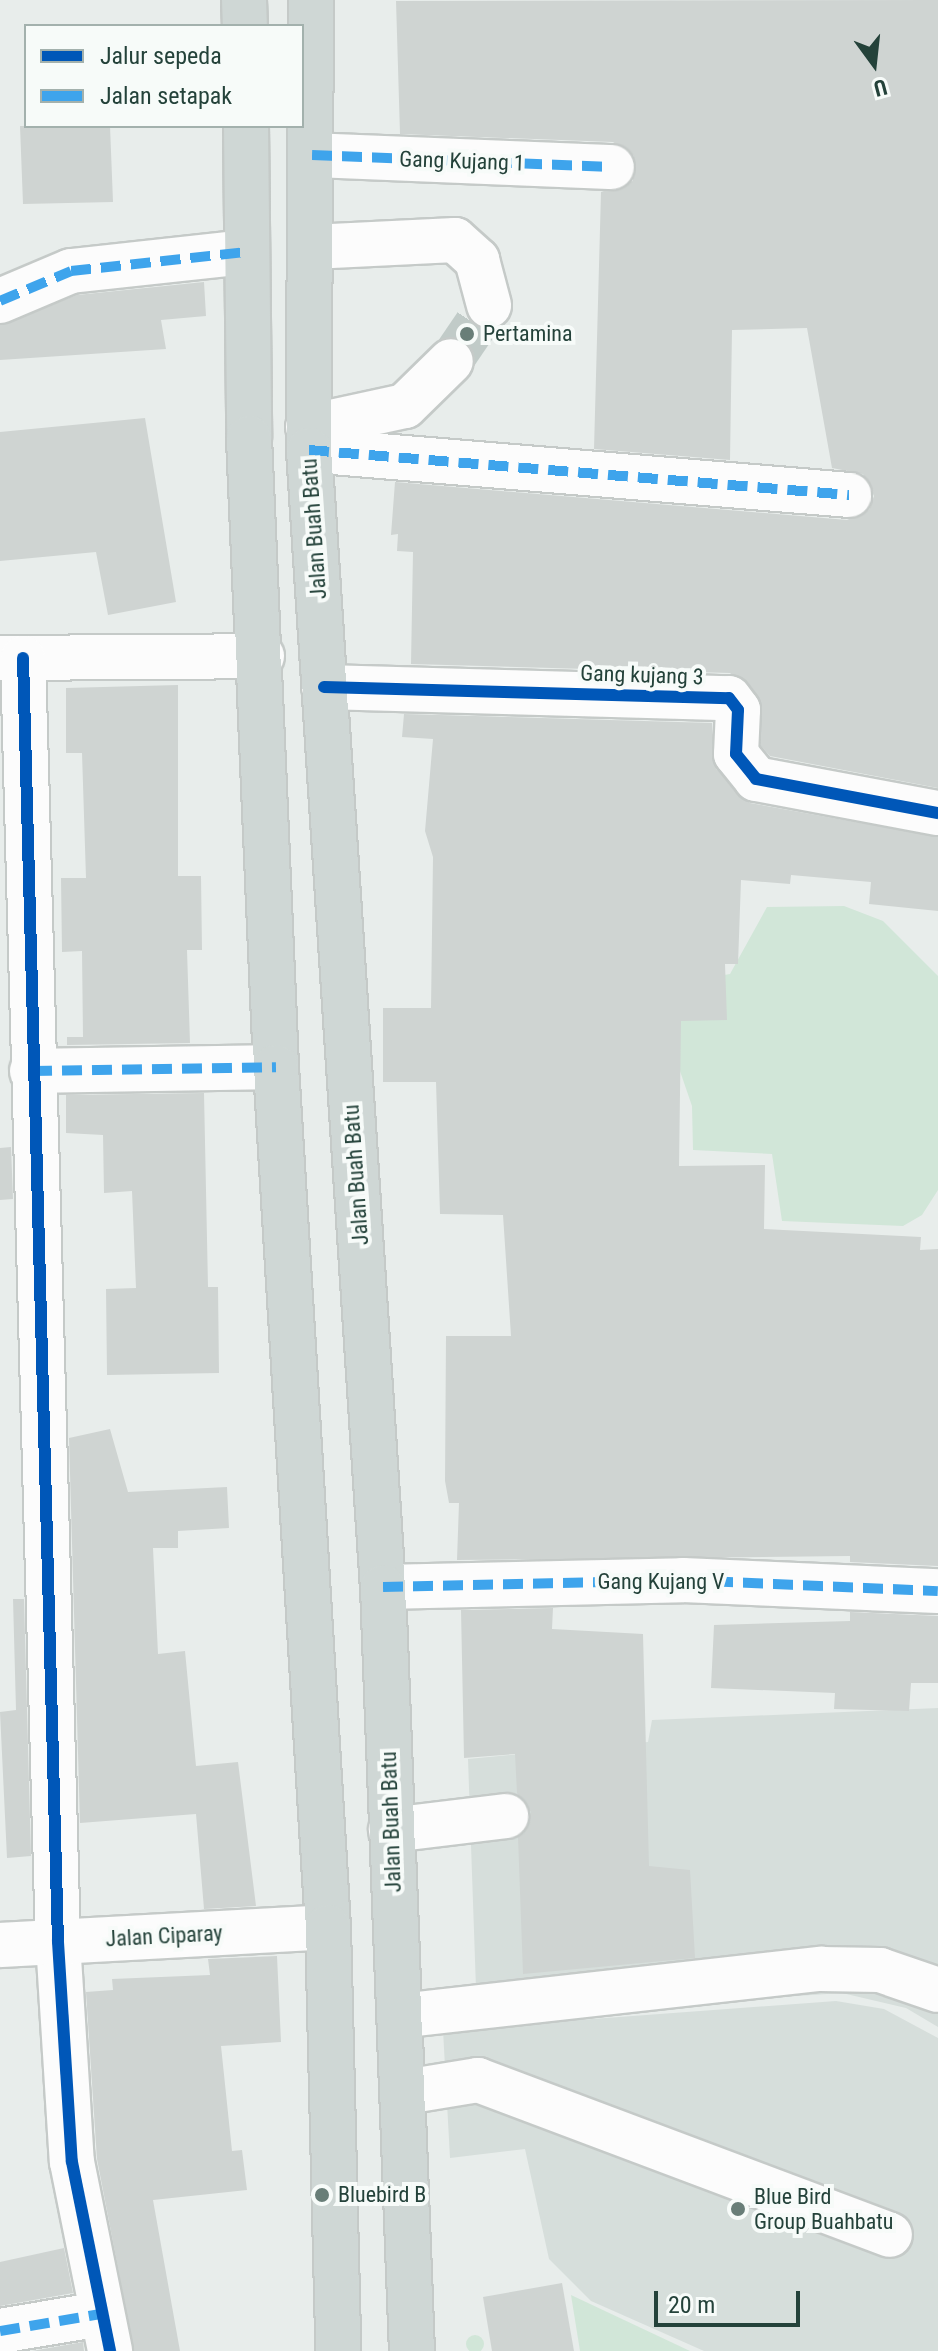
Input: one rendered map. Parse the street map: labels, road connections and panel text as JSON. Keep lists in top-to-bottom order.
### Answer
{
  "streets": {
    "main road": ["Jalan Buah Batu"],
    "street": [
      "Gang Kujang 1",
      "Gang kujang 3",
      "Gang Kujang V",
      "Jalan Ciparay"
    ]
  },
  "crossings": [
    ["Gang Kujang 1", "Jalan Buah Batu"],
    ["Jalan Buah Batu", "Gang kujang 3"],
    ["Jalan Buah Batu", "Gang Kujang V"]
  ],
  "places": ["Pertamina", "Bluebird B", "Blue Bird Group Buahbatu"],
  "legend": ["Jalur sepeda", "Jalan setapak"],
  "scale_bar": "20 m",
  "north": "bottom"
}
